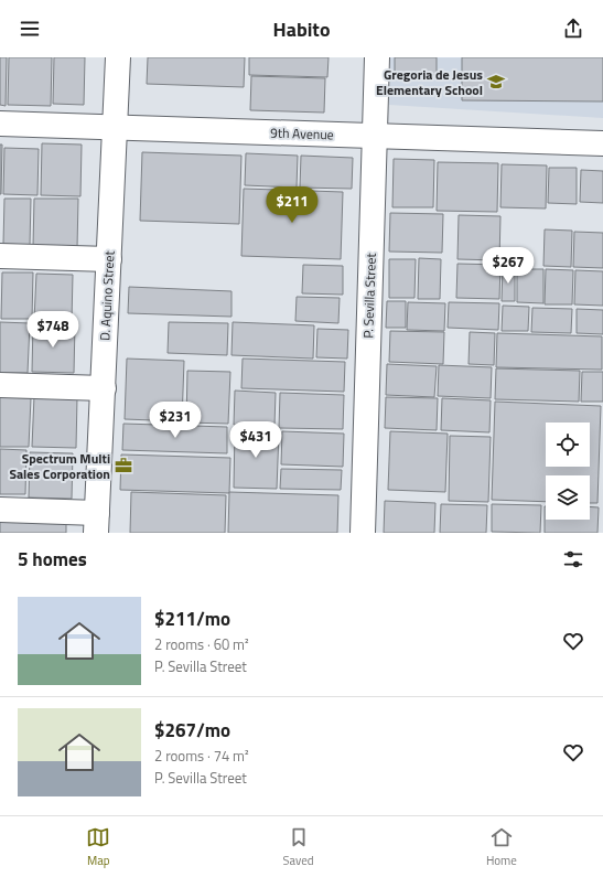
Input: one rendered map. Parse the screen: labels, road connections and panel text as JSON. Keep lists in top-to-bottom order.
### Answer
{
  "streets": {
    "street": ["9th Avenue", "D. Aquino Street", "P. Sevilla Street"]
  },
  "crossings": [
    ["9th Avenue", "D. Aquino Street"],
    ["9th Avenue", "P. Sevilla Street"]
  ],
  "places": {
    "school or university": ["Gregoria de Jesus Elementary School"],
    "office": ["Spectrum Multi Sales Corporation"]
  },
  "page": {
    "header": "Habito",
    "price": [
      "$211",
      "$267",
      "$748",
      "$231",
      "$431"
    ],
    "heading": "5 homes",
    "list": [
      {
        "name": "$211/mo",
        "note": "2 rooms · 60 m² · P. Sevilla Street"
      },
      {
        "name": "$267/mo",
        "note": "2 rooms · 74 m² · P. Sevilla Street"
      }
    ],
    "tabs": ["Map", "Saved", "Home"]
  }
}
